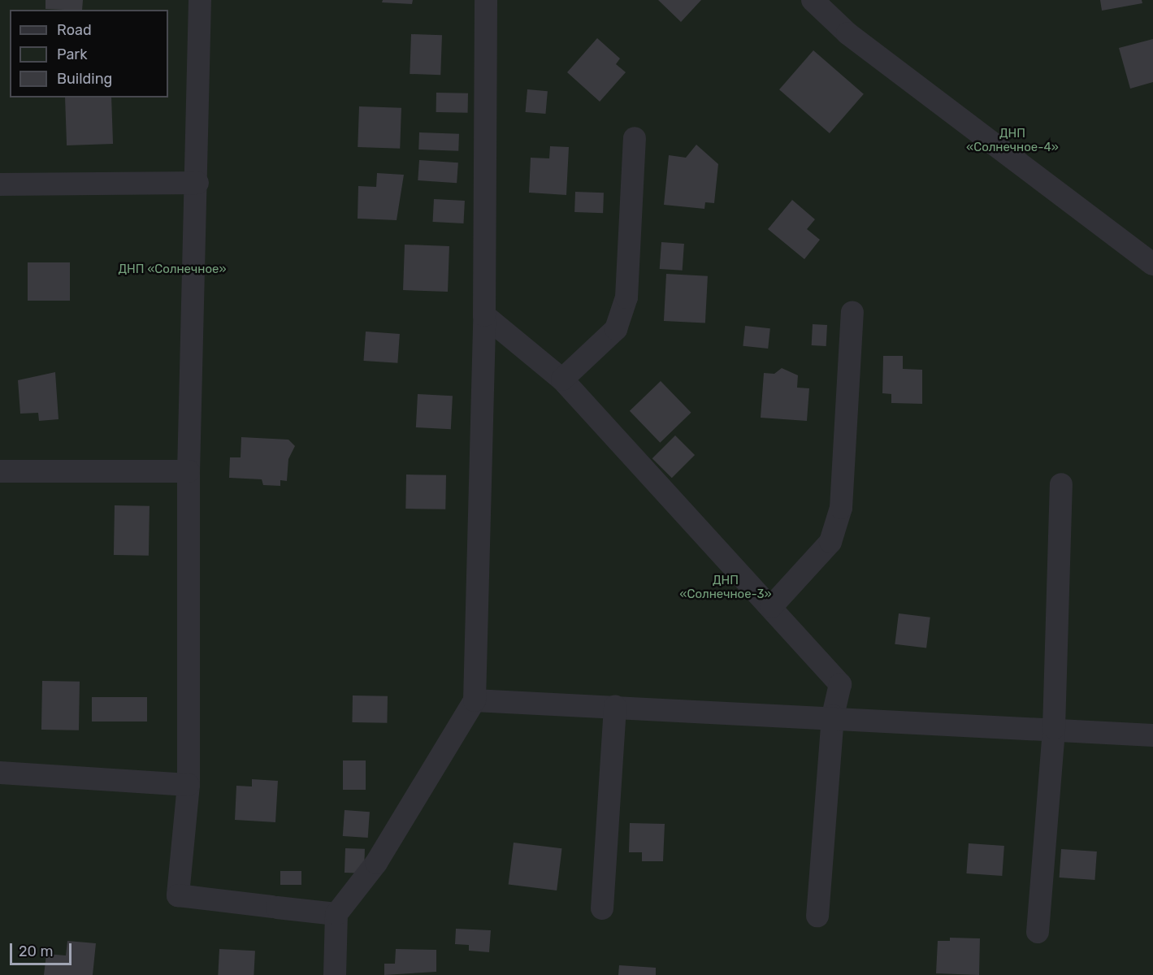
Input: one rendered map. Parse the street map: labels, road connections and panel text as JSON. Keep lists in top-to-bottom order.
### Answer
{
  "parks": ["ДНП «Солнечное-4»", "ДНП «Солнечное»", "ДНП «Солнечное-3»"],
  "legend": ["Road", "Park", "Building"],
  "scale_bar": "20 m"
}
